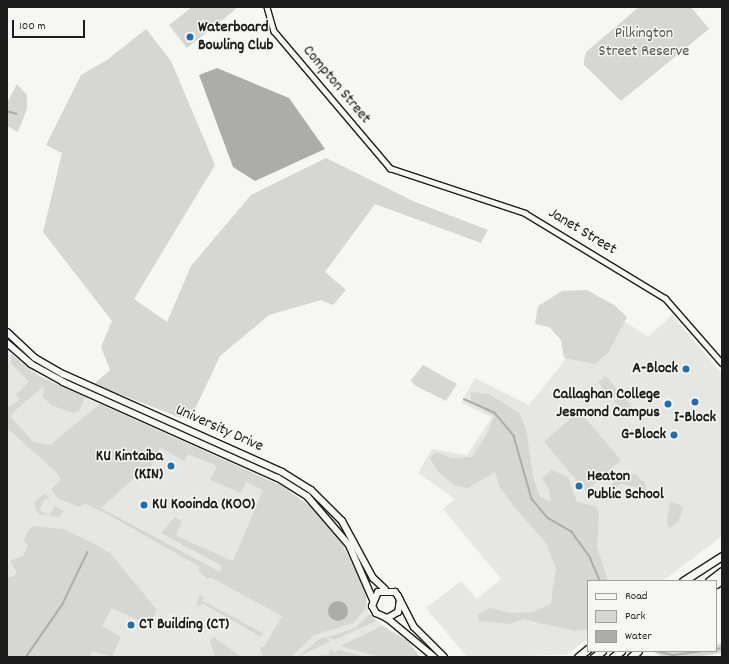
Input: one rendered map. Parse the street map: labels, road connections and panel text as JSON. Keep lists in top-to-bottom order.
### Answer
{
  "streets": {
    "main road": ["University Drive"],
    "street": ["Compton Street", "Janet Street"]
  },
  "crossings": [
    ["Compton Street", "Janet Street"]
  ],
  "parks": ["Pilkington Street Reserve"],
  "places": [
    "Waterboard Bowling Club",
    "A-Block",
    "I-Block",
    "Callaghan College Jesmond Campus",
    "G-Block",
    "KU Kintaiba (KIN)",
    "Heaton Public School",
    "KU Kooinda (KOO)",
    "CT Building (CT)"
  ],
  "legend": ["Road", "Park", "Water"],
  "scale_bar": "100 m"
}
